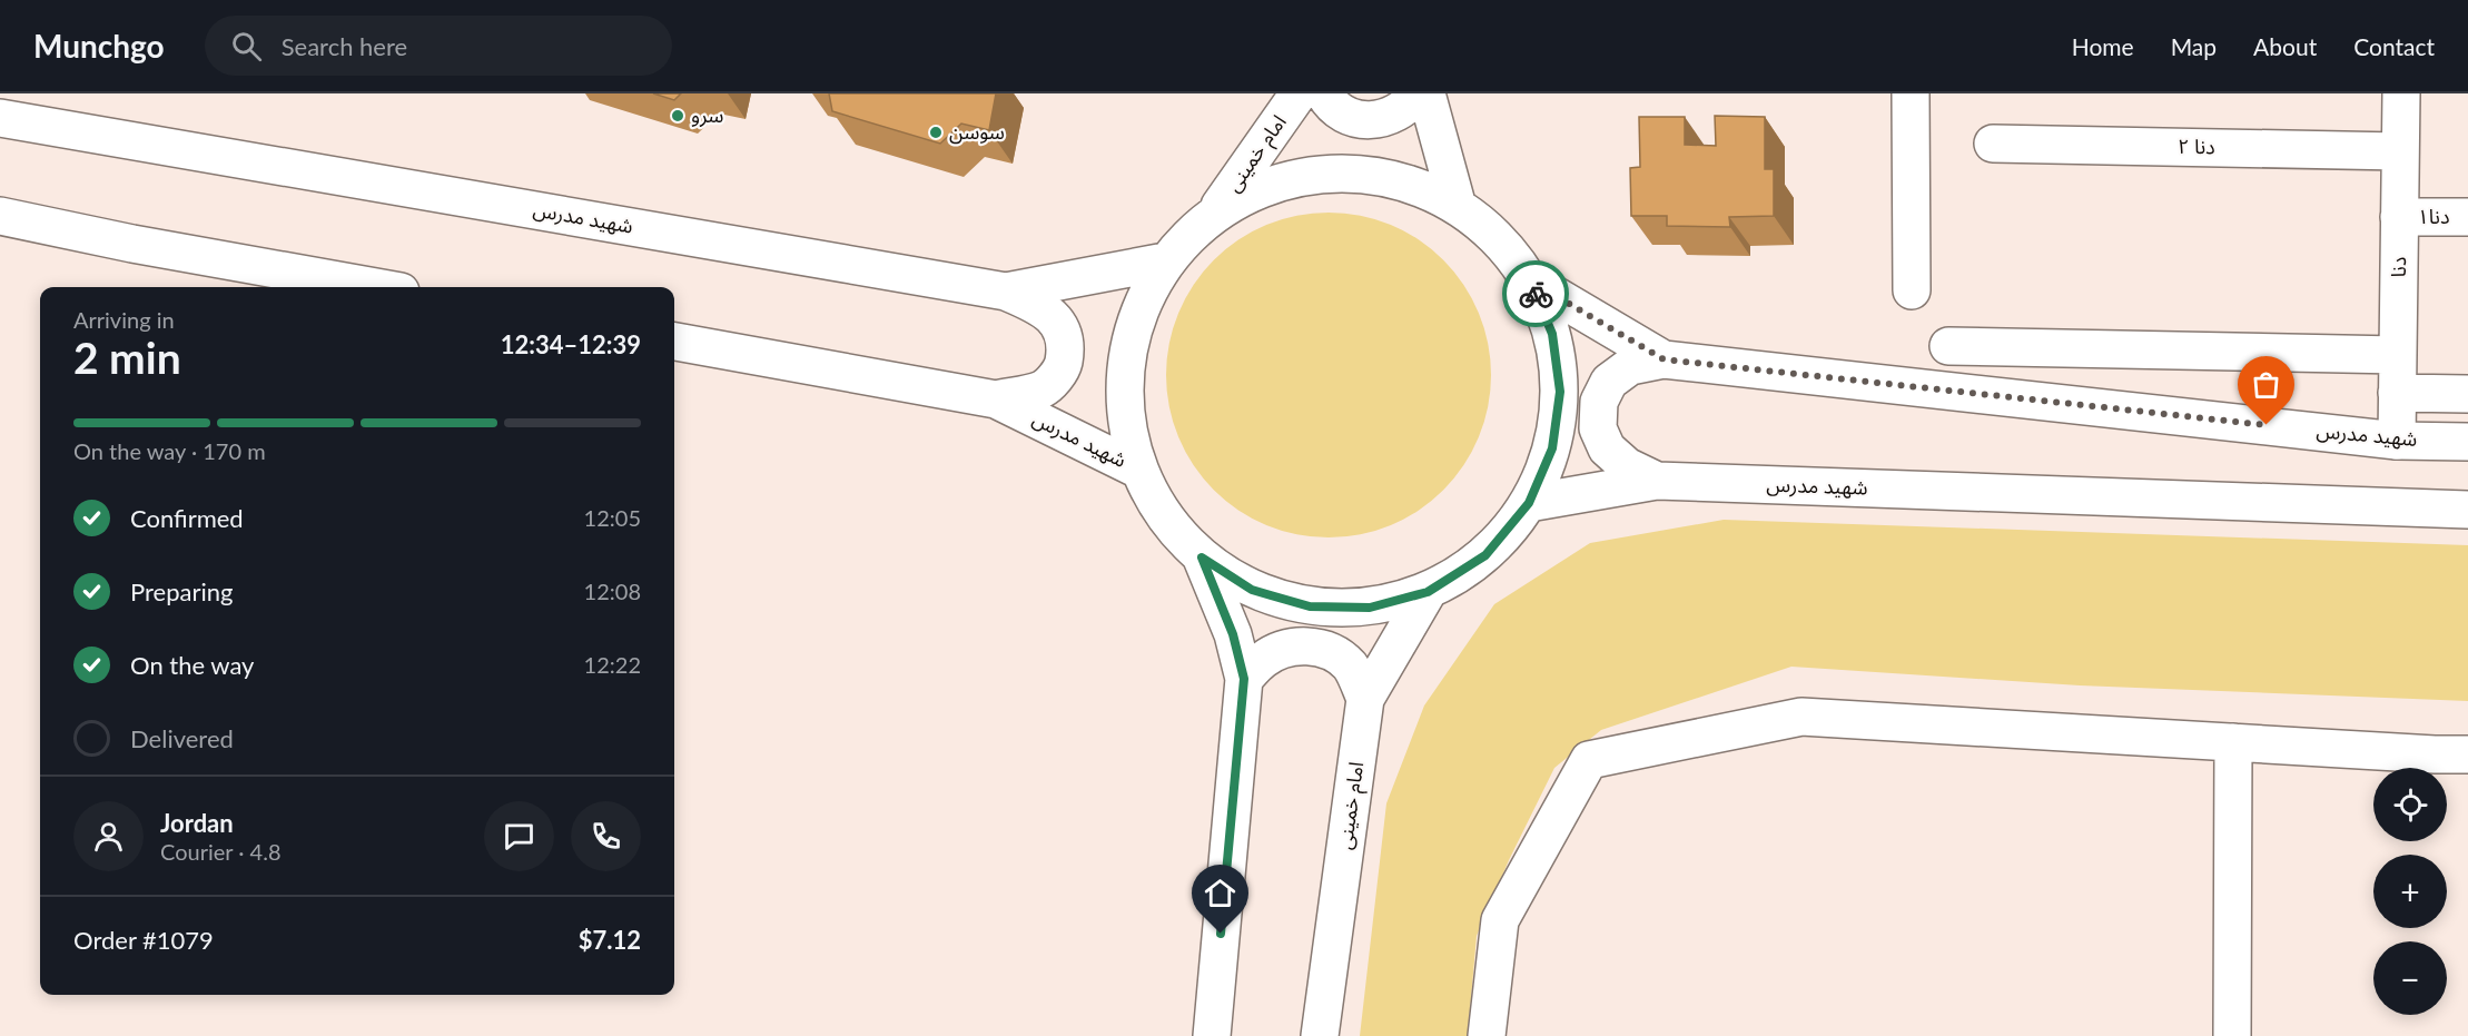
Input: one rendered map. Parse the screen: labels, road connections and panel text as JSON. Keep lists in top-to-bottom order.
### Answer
{
  "streets": {
    "main road": [
      "دنا ۲",
      "امام خمینی",
      "دنا۱",
      "شهید مدرس",
      "دنا"
    ]
  },
  "crossings": [
    ["دنا ۲", "دنا"],
    ["دنا۱", "دنا"],
    ["شهید مدرس", "دنا"]
  ],
  "places": ["سرو", "سوسن"],
  "page": {
    "header": "Munchgo",
    "search": "Search here",
    "nav": [
      "Home",
      "Map",
      "About",
      "Contact"
    ],
    "heading": ["2 min", "Arriving in", "12:34–12:39"],
    "panel": [
      "Jordan",
      "Courier · 4.8",
      "Order #1079",
      "$7.12"
    ],
    "bar": "On the way · 170 m",
    "list": [
      ["Confirmed", "12:05"],
      ["Preparing", "12:08"],
      ["On the way", "12:22"],
      "Delivered"
    ],
    "map_buttons": ["+", "−"]
  }
}
